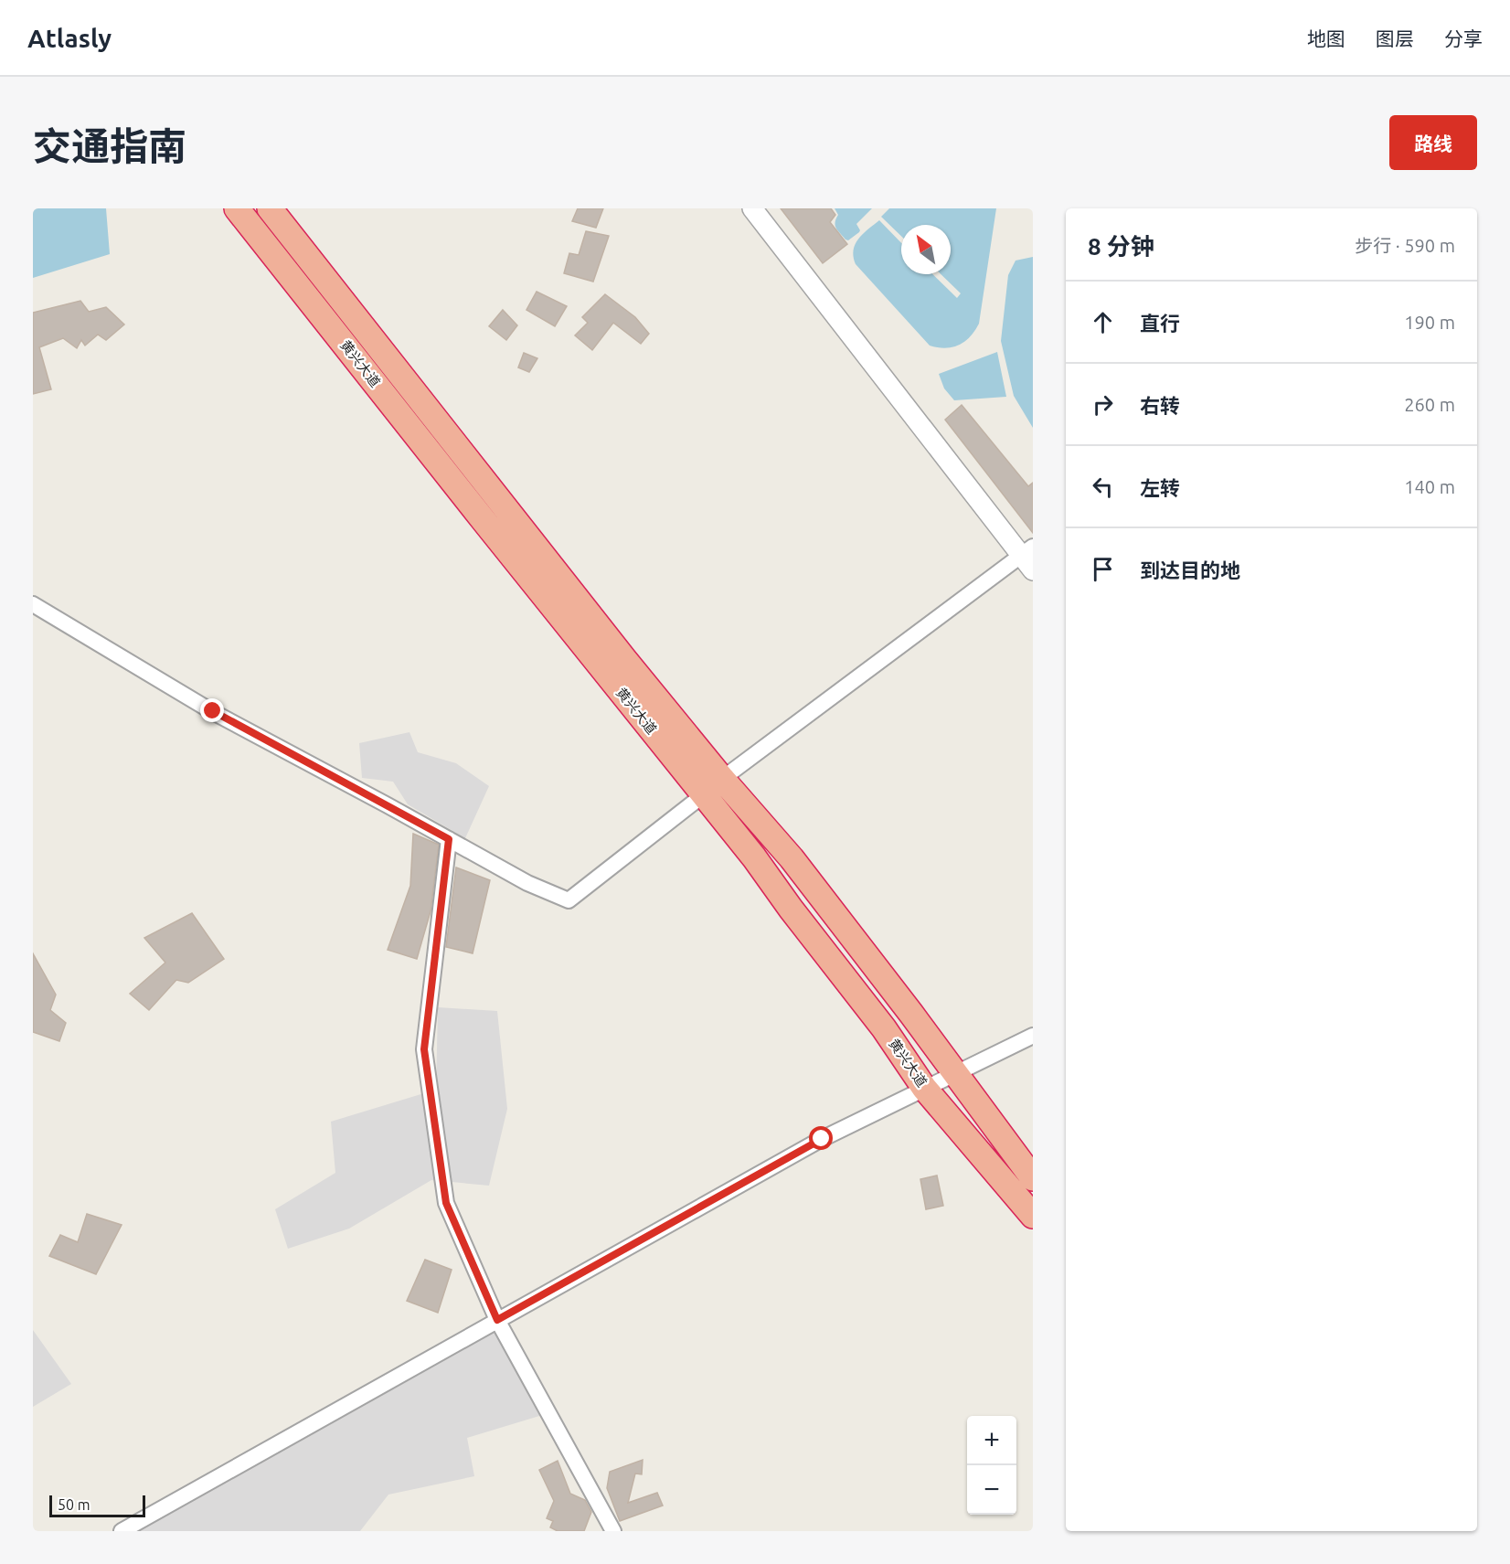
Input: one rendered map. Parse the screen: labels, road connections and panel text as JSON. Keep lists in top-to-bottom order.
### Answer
{
  "streets": {
    "highway": ["黄兴大道"]
  },
  "scale_bar": "50 m",
  "north": "top left",
  "page": {
    "header": "Atlasly",
    "nav": ["地图", "图层", "分享"],
    "title": "交通指南",
    "buttons": "路线",
    "heading": ["8 分钟", "步行 · 590 m"],
    "list": [
      ["直行", "190 m"],
      ["右转", "260 m"],
      ["左转", "140 m"],
      "到达目的地"
    ],
    "map_buttons": ["+", "−"],
    "scale": "50 m"
  }
}
